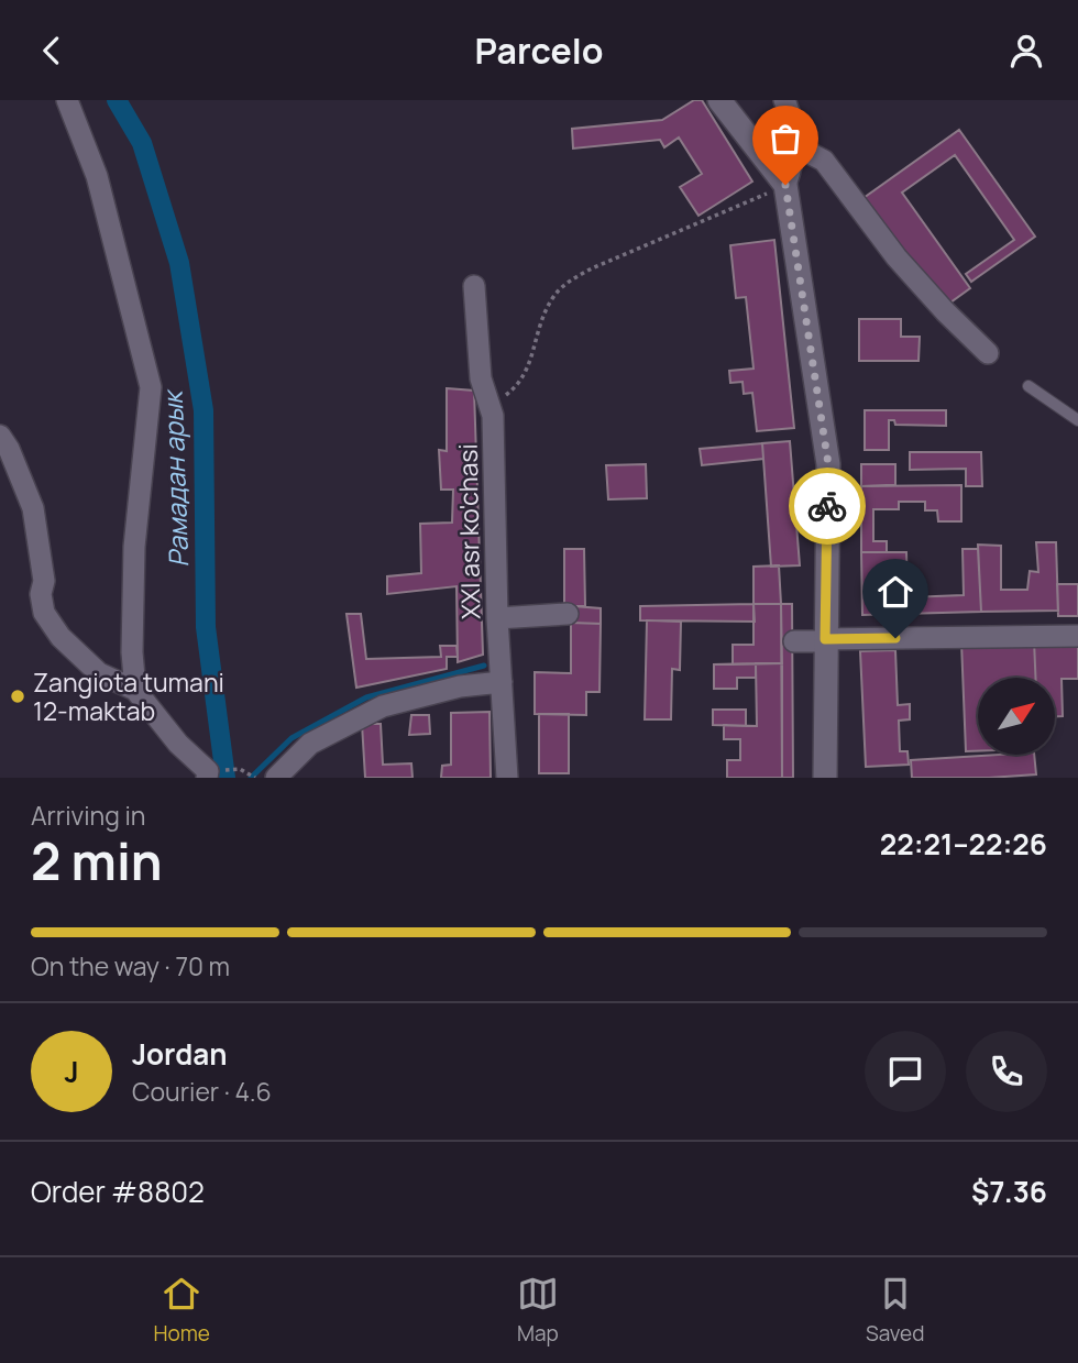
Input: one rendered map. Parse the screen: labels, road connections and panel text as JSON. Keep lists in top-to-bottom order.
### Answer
{
  "streets": {
    "street": ["XXI asr ko'chasi"]
  },
  "water": ["Рамадан арык"],
  "places": ["Zangiota tumani 12-maktab"],
  "north": "top right",
  "page": {
    "header": "Parcelo",
    "heading": ["2 min", "Arriving in", "22:21–22:26"],
    "panel": [
      "Jordan",
      "Courier · 4.6",
      "Order #8802",
      "$7.36"
    ],
    "bar": "On the way · 70 m",
    "round": "J",
    "tabs": ["Home", "Map", "Saved"]
  }
}
